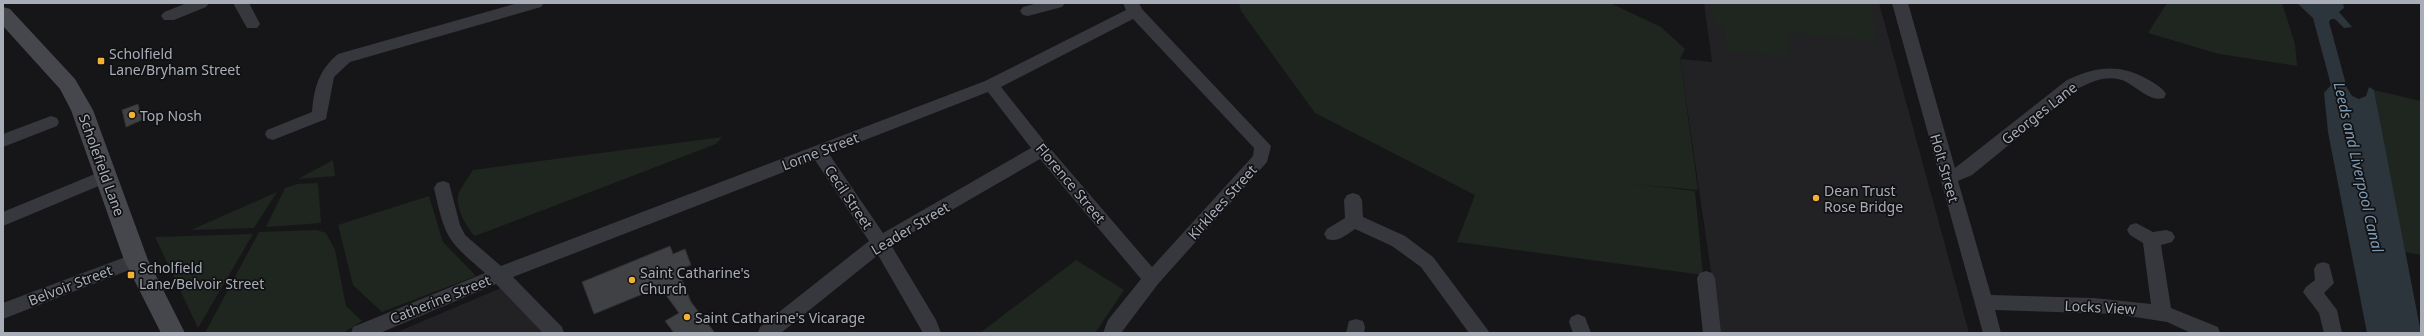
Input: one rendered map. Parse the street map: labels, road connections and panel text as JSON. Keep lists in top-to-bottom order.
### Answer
{
  "streets": {
    "street": [
      "Georges Lane",
      "Lorne Street",
      "Scholefield Lane",
      "Holt Street",
      "Florence Street",
      "Cecil Street",
      "Kirklees Street",
      "Leader Street",
      "Belvoir Street",
      "Catherine Street",
      "Locks View"
    ]
  },
  "crossings": [
    ["Georges Lane", "Holt Street"],
    ["Lorne Street", "Florence Street"],
    ["Lorne Street", "Cecil Street"],
    ["Lorne Street", "Kirklees Street"],
    ["Lorne Street", "Catherine Street"],
    ["Scholefield Lane", "Belvoir Street"],
    ["Holt Street", "Locks View"],
    ["Florence Street", "Kirklees Street"],
    ["Florence Street", "Leader Street"],
    ["Cecil Street", "Leader Street"]
  ],
  "water": ["Leeds and Liverpool Canal"],
  "places": {
    "transit": ["Scholfield Lane/Bryham Street", "Scholfield Lane/Belvoir Street"],
    "other": [
      "Top Nosh",
      "Dean Trust Rose Bridge",
      "Saint Catharine's Church",
      "Saint Catharine's Vicarage"
    ]
  }
}
